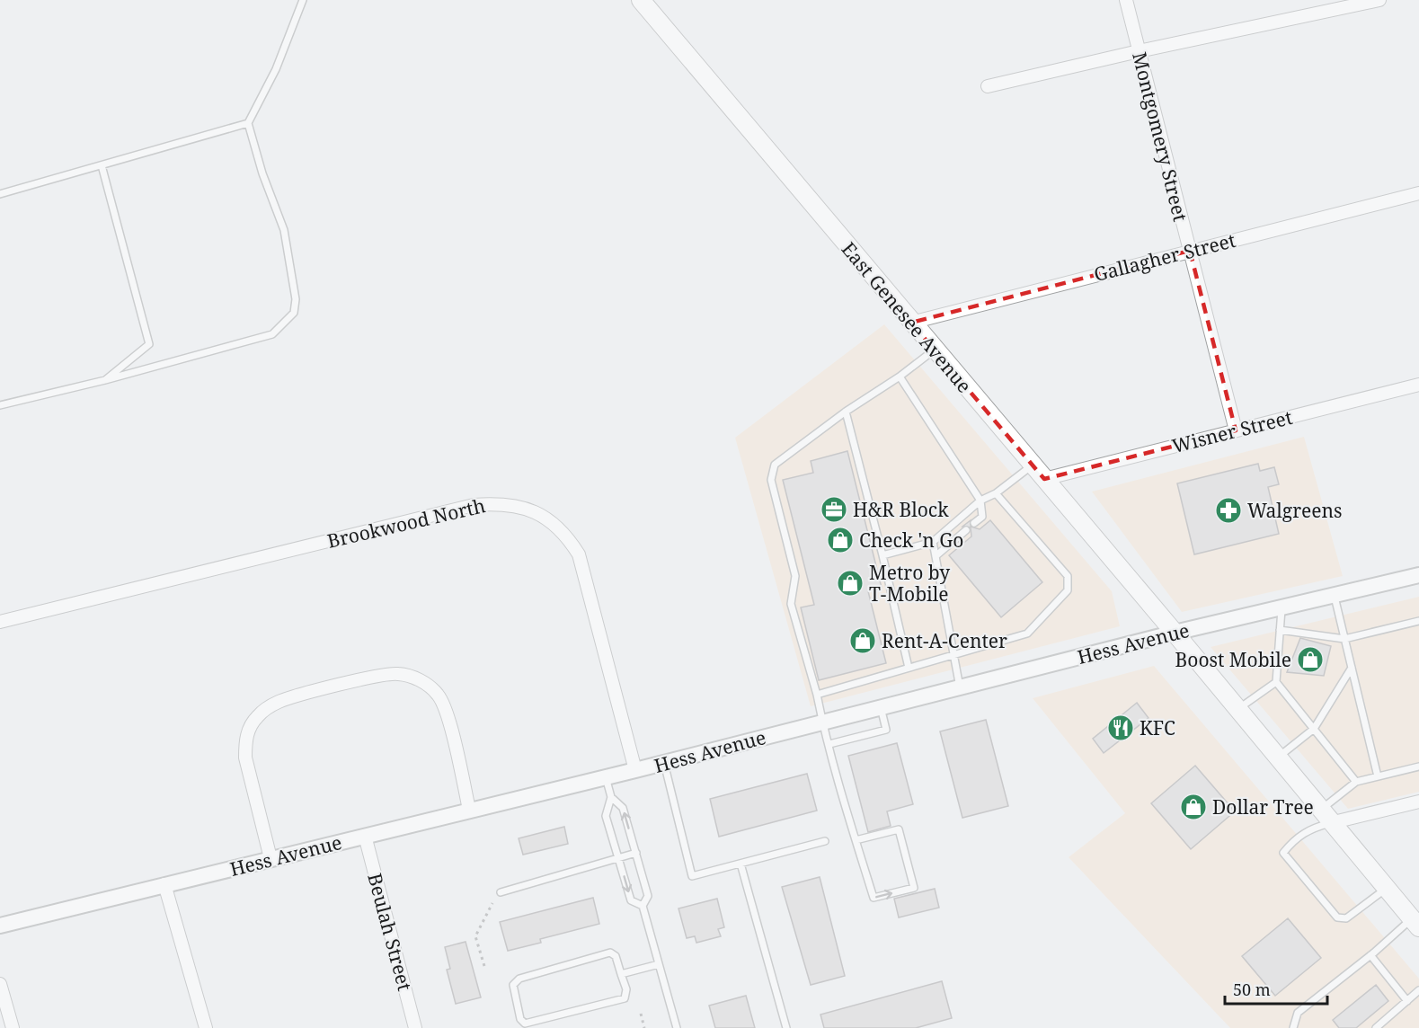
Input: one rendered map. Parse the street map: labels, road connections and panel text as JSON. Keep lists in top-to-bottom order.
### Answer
{
  "streets": {
    "main road": ["East Genesee Avenue"],
    "street": [
      "Montgomery Street",
      "Gallagher Street",
      "Wisner Street",
      "Brookwood North",
      "Hess Avenue",
      "Beulah Street"
    ]
  },
  "crossings": [
    ["Montgomery Street", "Gallagher Street"],
    ["Montgomery Street", "Wisner Street"],
    ["Gallagher Street", "East Genesee Avenue"],
    ["East Genesee Avenue", "Wisner Street"],
    ["East Genesee Avenue", "Hess Avenue"],
    ["Brookwood North", "Hess Avenue"],
    ["Hess Avenue", "Beulah Street"]
  ],
  "places": {
    "office": ["H&R Block"],
    "pharmacy": ["Walgreens"],
    "shop": [
      "Check 'n Go",
      "Metro by T-Mobile",
      "Rent-A-Center",
      "Boost Mobile",
      "Dollar Tree"
    ],
    "restaurant": ["KFC"]
  },
  "scale_bar": "50 m"
}
